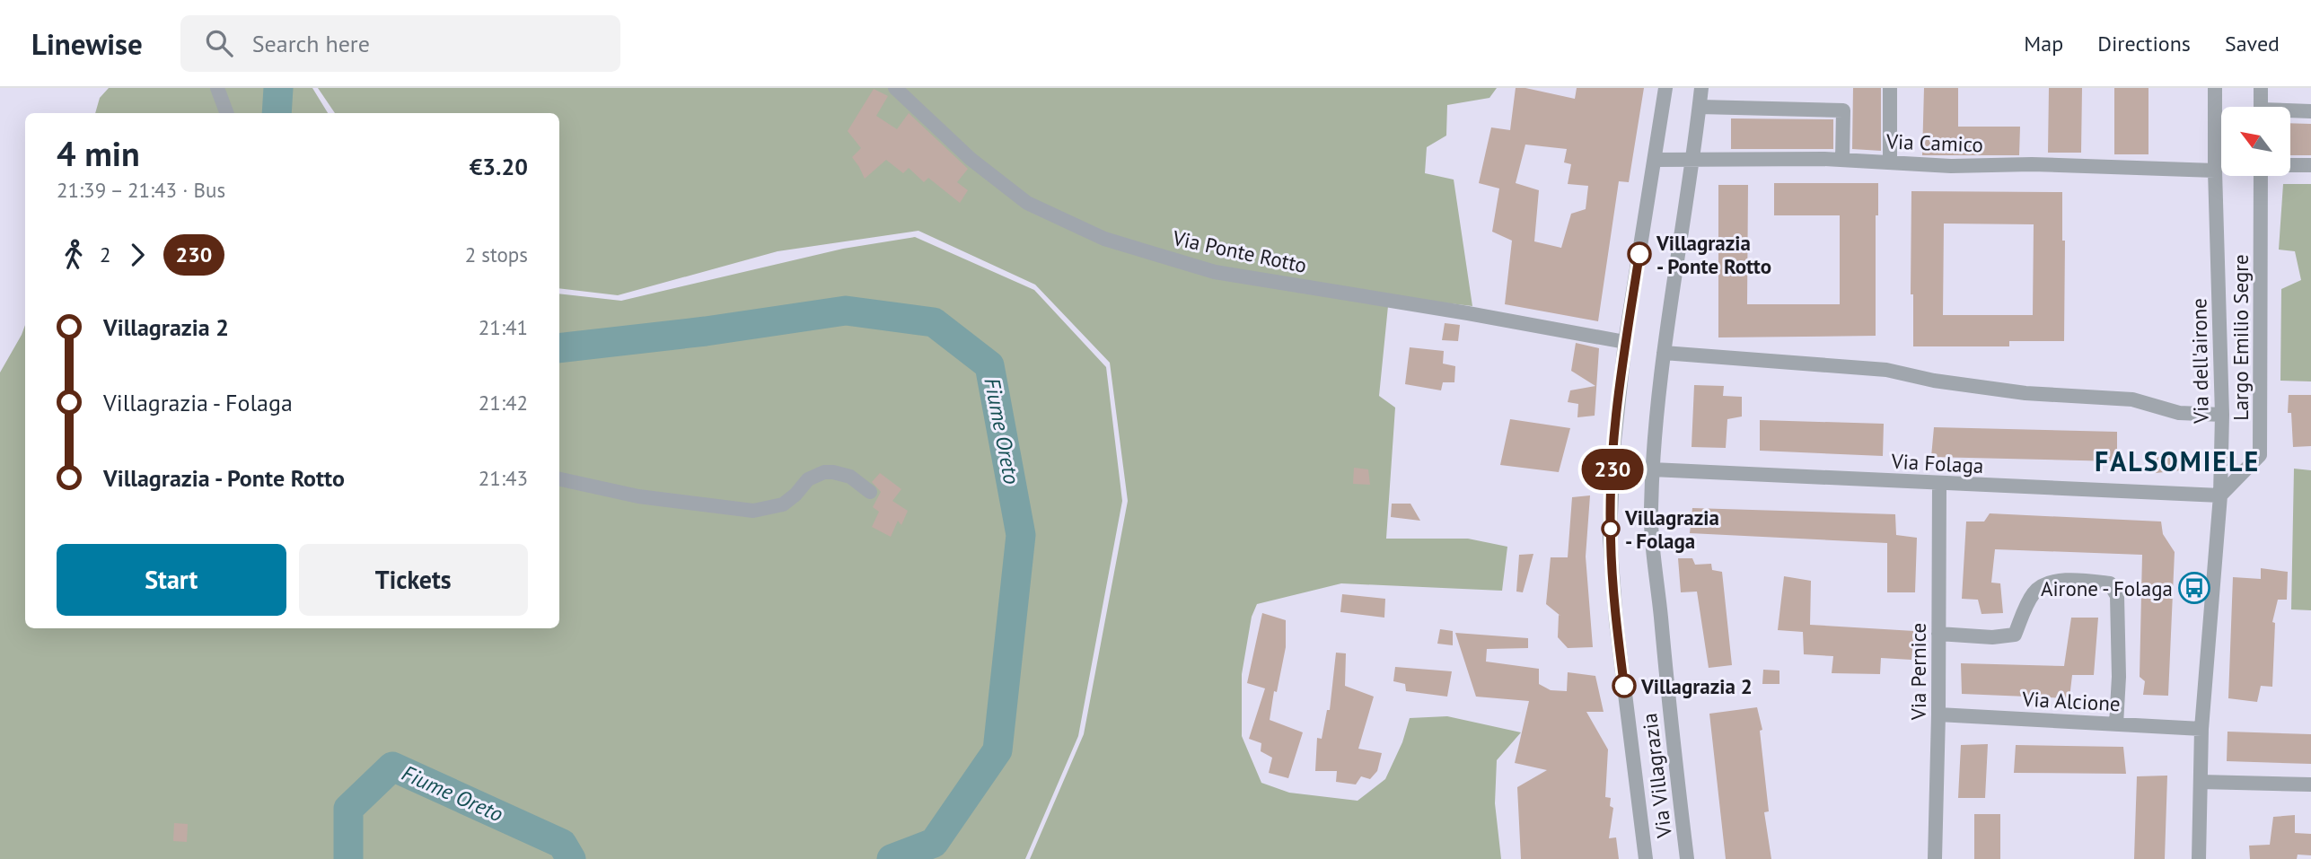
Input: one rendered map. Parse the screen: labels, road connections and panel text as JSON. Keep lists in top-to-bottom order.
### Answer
{
  "streets": {
    "street": [
      "Via Camico",
      "Via Ponte Rotto",
      "Largo Emilio Segre",
      "Via dell'airone",
      "Via Folaga",
      "Via Pernice",
      "Via Alcione",
      "Via Villagrazia"
    ]
  },
  "crossings": [
    ["Via Camico", "Via dell'airone"],
    ["Via Camico", "Via Villagrazia"],
    ["Via Ponte Rotto", "Via Villagrazia"],
    ["Largo Emilio Segre", "Via dell'airone"],
    ["Largo Emilio Segre", "Via Folaga"],
    ["Via dell'airone", "Via Folaga"],
    ["Via dell'airone", "Via Alcione"],
    ["Via Folaga", "Via Pernice"],
    ["Via Folaga", "Via Villagrazia"],
    ["Via Pernice", "Via Alcione"]
  ],
  "districts": ["FALSOMIELE"],
  "water": ["Fiume Oreto"],
  "places": {
    "other": ["Villagrazia - Ponte Rotto", "Villagrazia - Folaga", "Villagrazia 2"],
    "bus stop": ["Airone - Folaga"]
  },
  "lines": ["bus line 230"],
  "north": "top left",
  "page": {
    "header": "Linewise",
    "search": "Search here",
    "nav": ["Map", "Directions", "Saved"],
    "on_map": "230",
    "heading": ["4 min", "21:39 – 21:43 · Bus", "€3.20"],
    "legs": ["2", "230", "2 stops"],
    "list": [
      {
        "name": "Villagrazia 2",
        "value": "21:41"
      },
      {
        "name": "Villagrazia - Folaga",
        "value": "21:42"
      },
      {
        "name": "Villagrazia - Ponte Rotto",
        "value": "21:43"
      }
    ],
    "buttons": ["Start", "Tickets"]
  }
}
